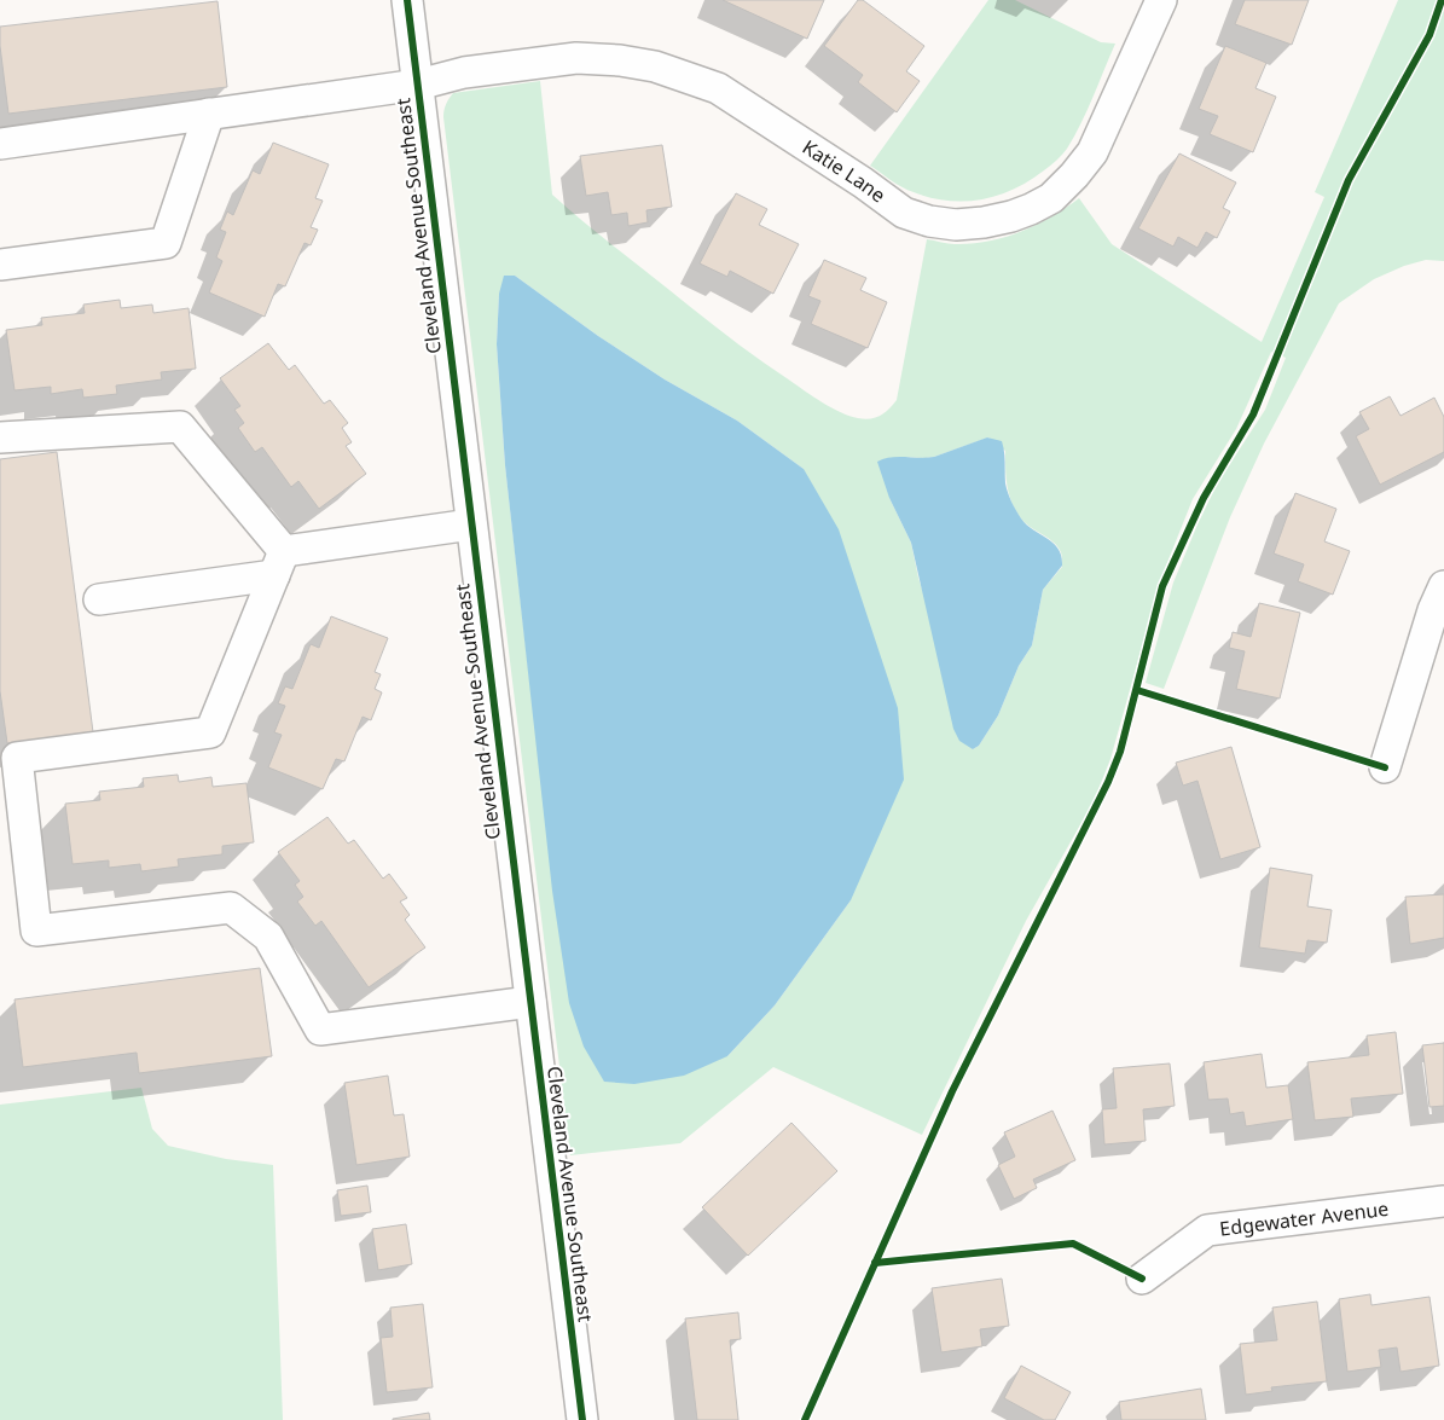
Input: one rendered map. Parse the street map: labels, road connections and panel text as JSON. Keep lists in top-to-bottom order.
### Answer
{
  "streets": {
    "street": ["Katie Lane", "Cleveland Avenue Southeast", "Edgewater Avenue"]
  },
  "crossings": [
    ["Katie Lane", "Cleveland Avenue Southeast"]
  ]
}
